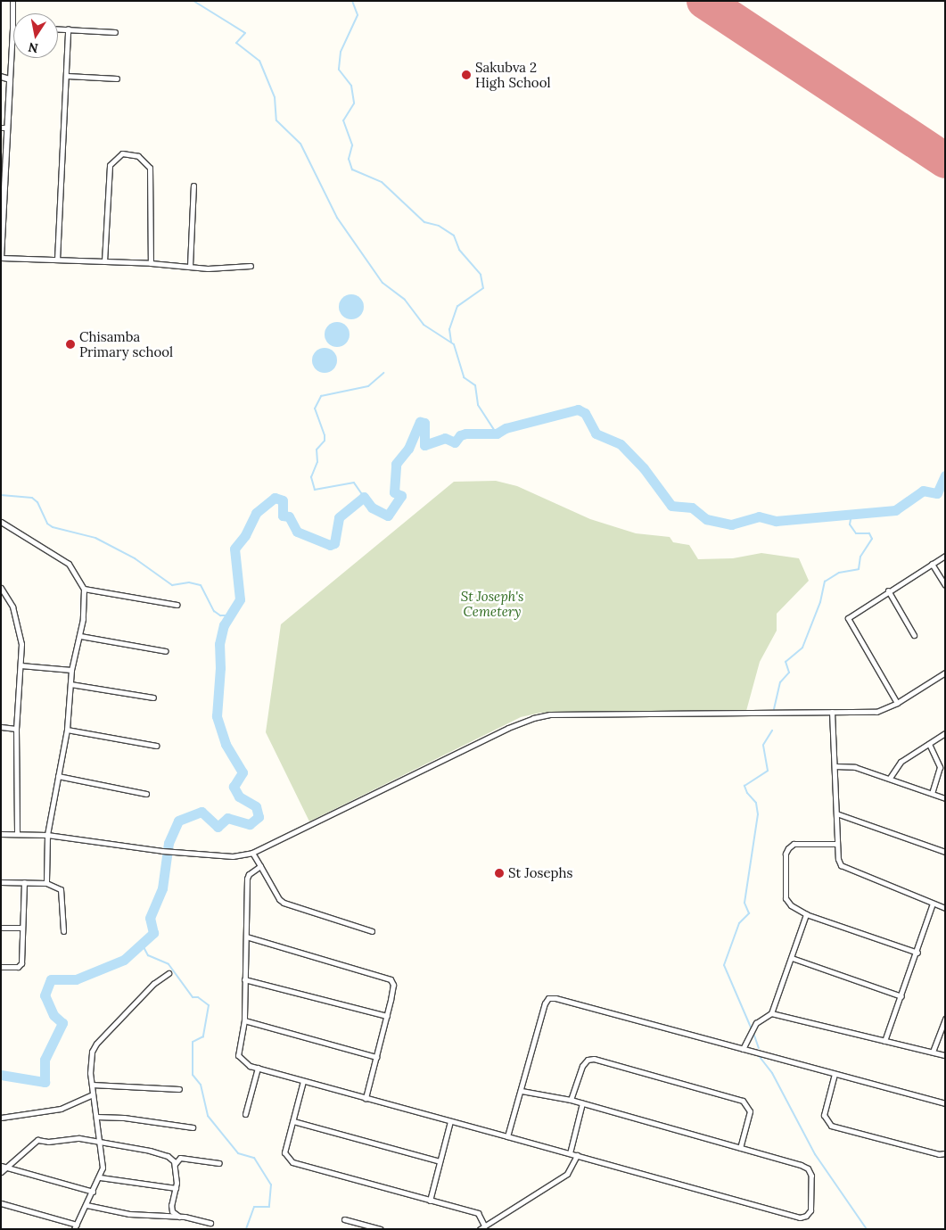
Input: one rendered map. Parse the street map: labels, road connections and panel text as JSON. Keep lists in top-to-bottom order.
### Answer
{
  "parks": ["St Joseph's Cemetery"],
  "places": ["Sakubva 2 High School", "Chisamba Primary school", "St Josephs"],
  "north": "bottom"
}
